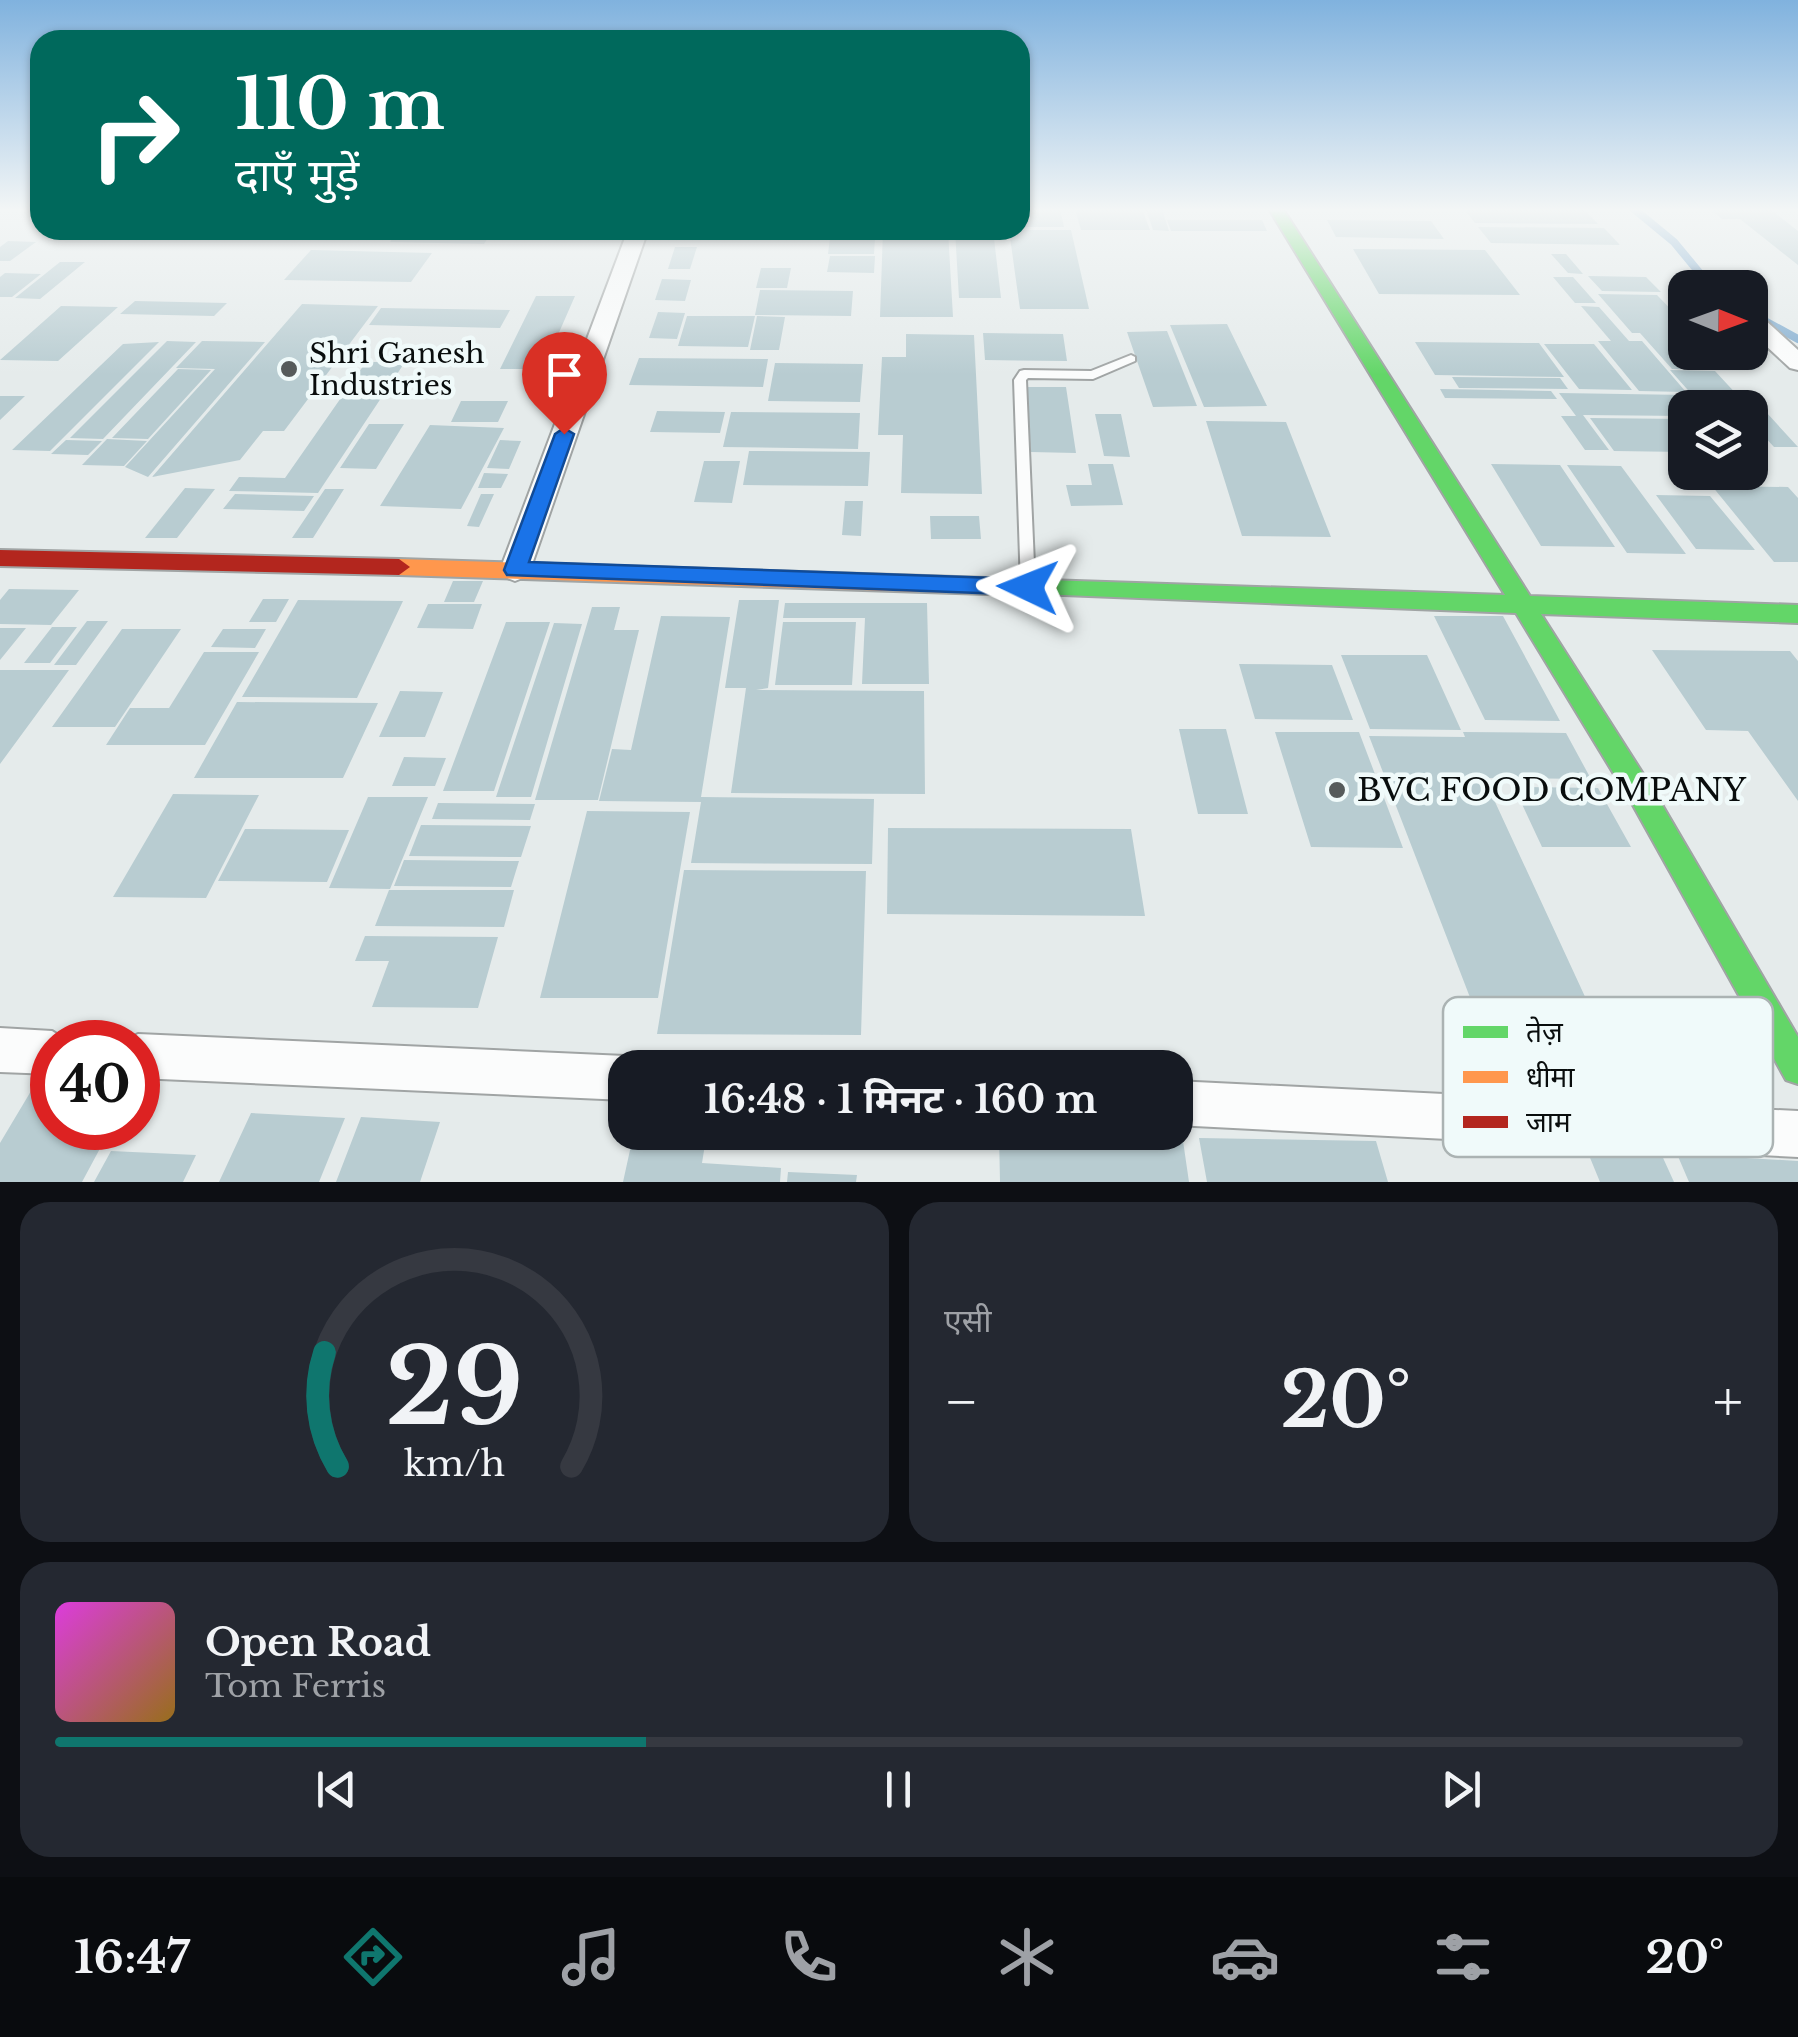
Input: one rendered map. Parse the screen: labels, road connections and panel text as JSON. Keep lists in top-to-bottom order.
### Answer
{
  "places": ["Shri Ganesh Industries", "BVC FOOD COMPANY"],
  "legend": ["तेज़", "धीमा", "जाम"],
  "north": "right",
  "page": {
    "turn": ["110 m", "दाएँ मुड़ें"],
    "limit": "40",
    "trip": "16:48 · 1 मिनट · 160 m",
    "tile": "एसी",
    "heat": ["−", "20°", "+"],
    "song": ["Open Road", "Tom Ferris"],
    "tabs": ["16:47", "20°"],
    "gauge": ["29", "km/h"]
  }
}
